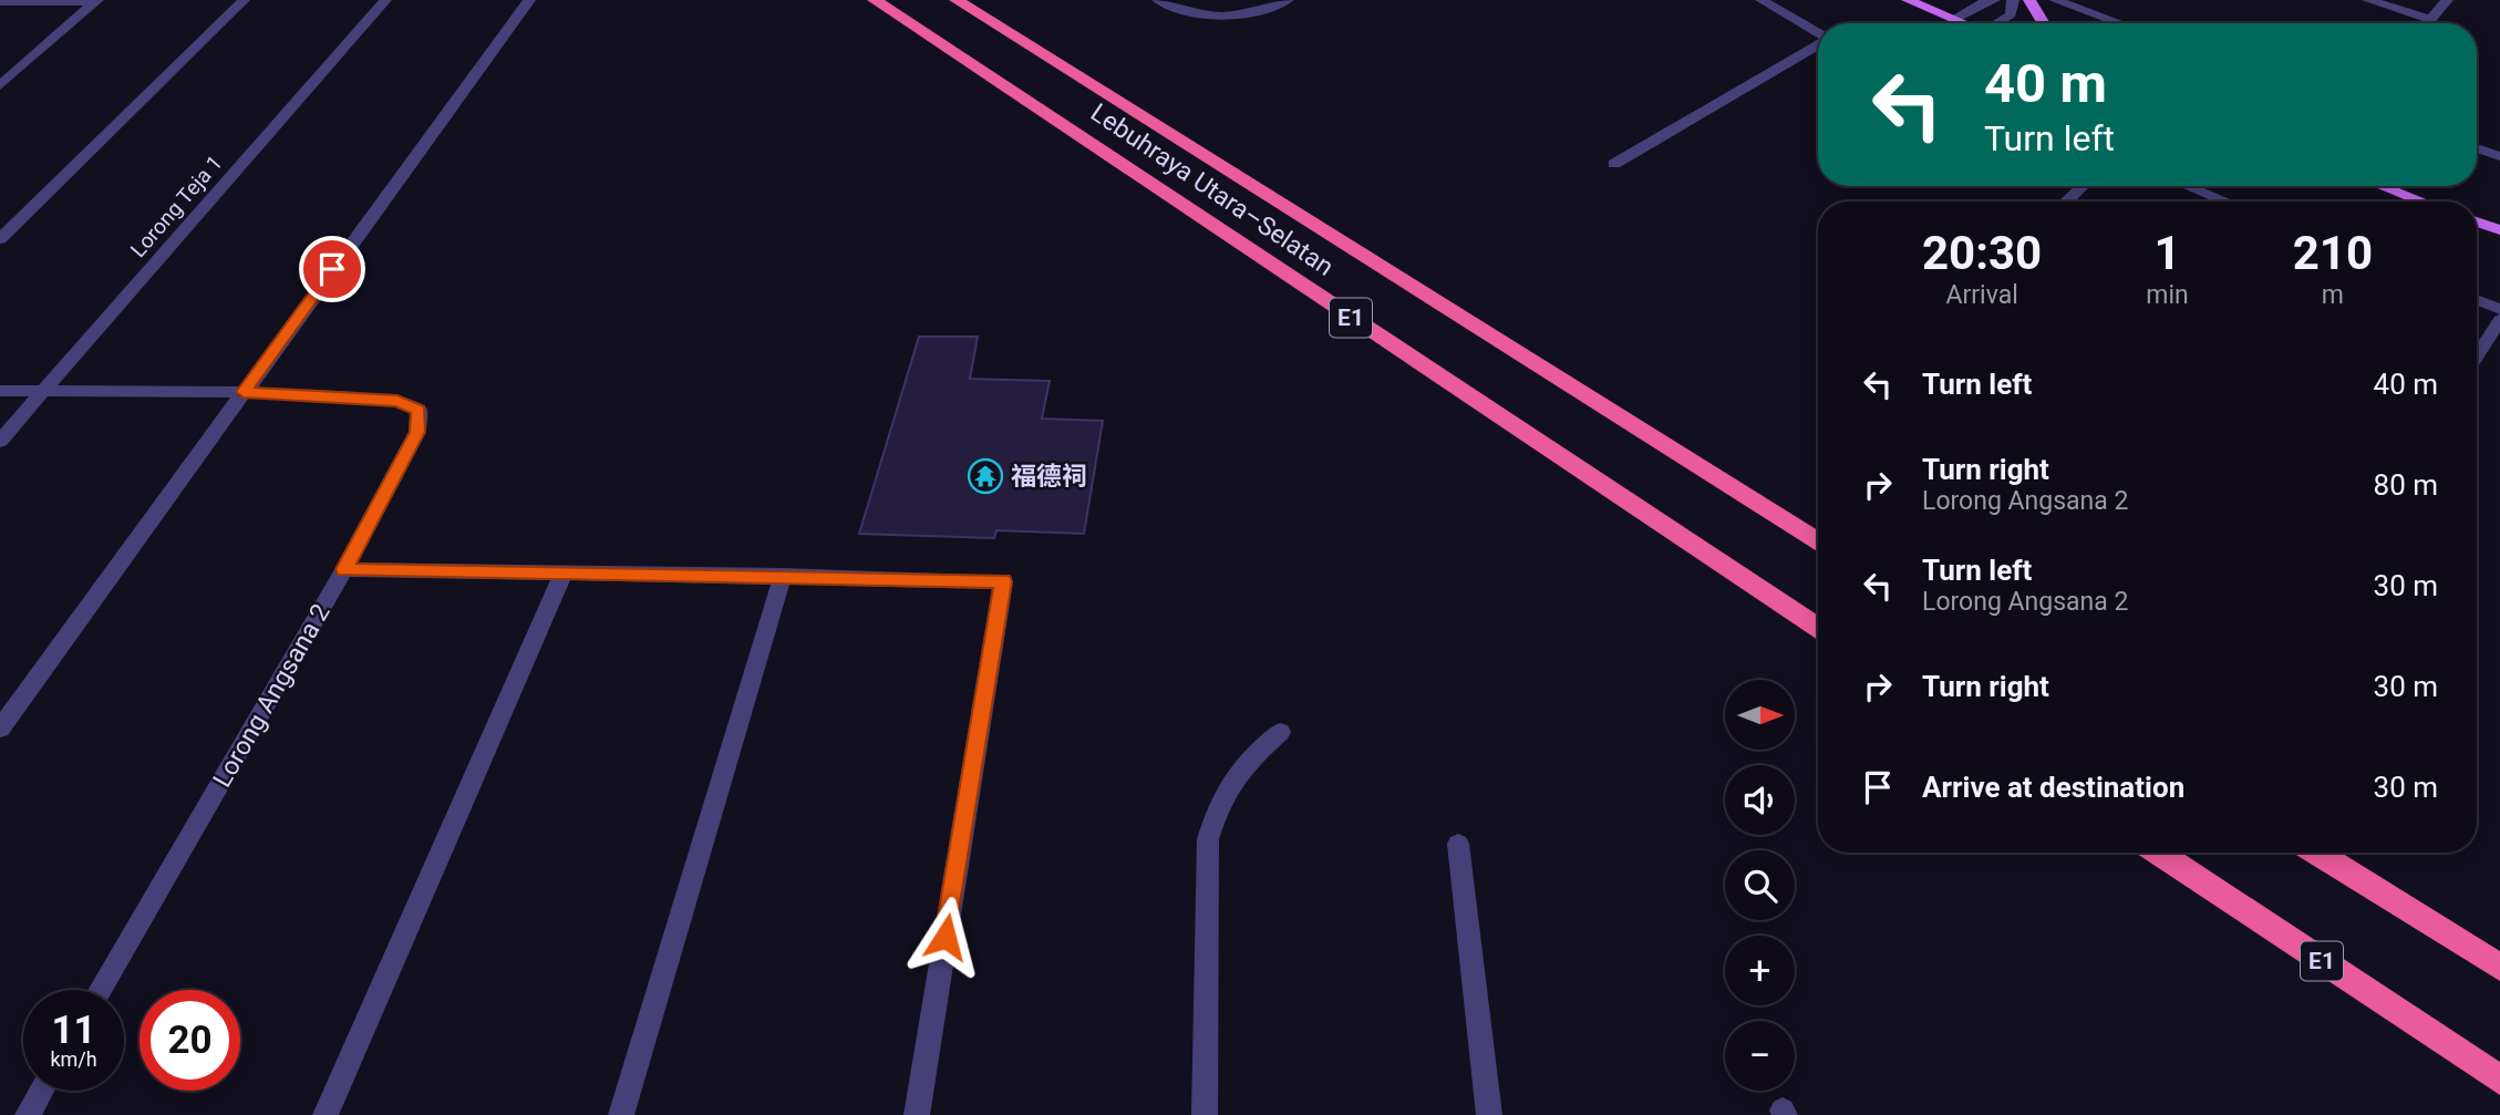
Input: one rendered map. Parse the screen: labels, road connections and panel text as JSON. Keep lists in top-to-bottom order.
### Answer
{
  "streets": {
    "highway": ["Lebuhraya Utara–Selatan", "E1"],
    "street": ["Lorong Teja 1", "Lorong Angsana 2"]
  },
  "places": {
    "temple": ["福德祠"]
  },
  "north": "right",
  "page": {
    "turn": ["40 m", "Turn left"],
    "eta": [
      "20:30",
      "Arrival",
      "1",
      "min",
      "210",
      "m"
    ],
    "list": [
      {
        "name": "Turn left",
        "value": "40 m"
      },
      {
        "name": "Turn right",
        "note": "Lorong Angsana 2",
        "value": "80 m"
      },
      {
        "name": "Turn left",
        "note": "Lorong Angsana 2",
        "value": "30 m"
      },
      {
        "name": "Turn right",
        "value": "30 m"
      },
      {
        "name": "Arrive at destination",
        "value": "30 m"
      }
    ],
    "map_buttons": ["+", "−"],
    "speed": "11 km/h",
    "limit": "20"
  }
}
